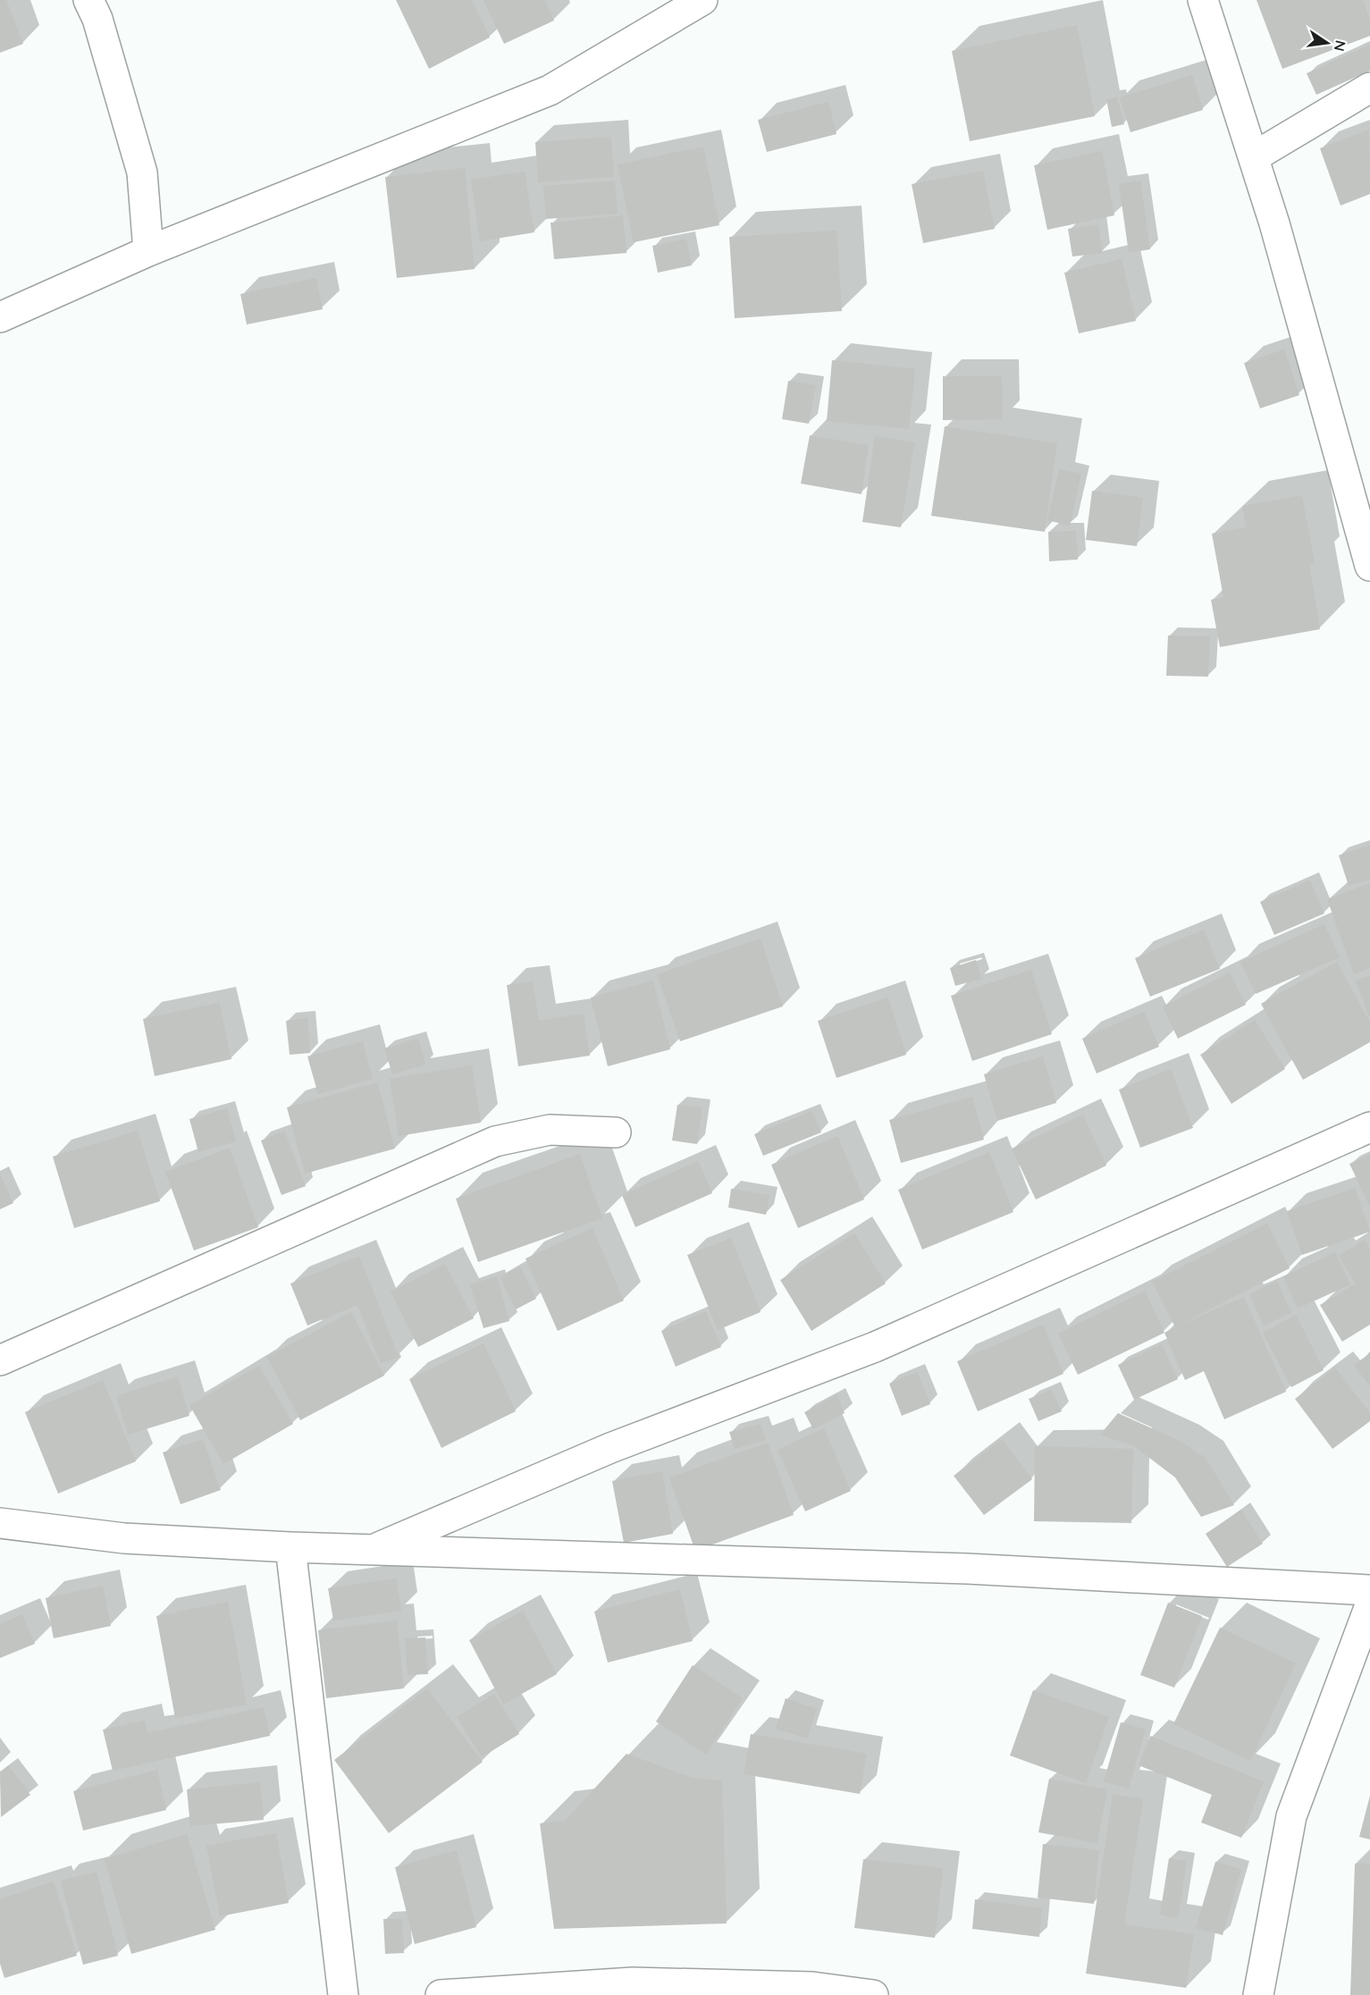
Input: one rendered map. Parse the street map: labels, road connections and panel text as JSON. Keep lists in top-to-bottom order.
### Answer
{
  "north": "right"
}
